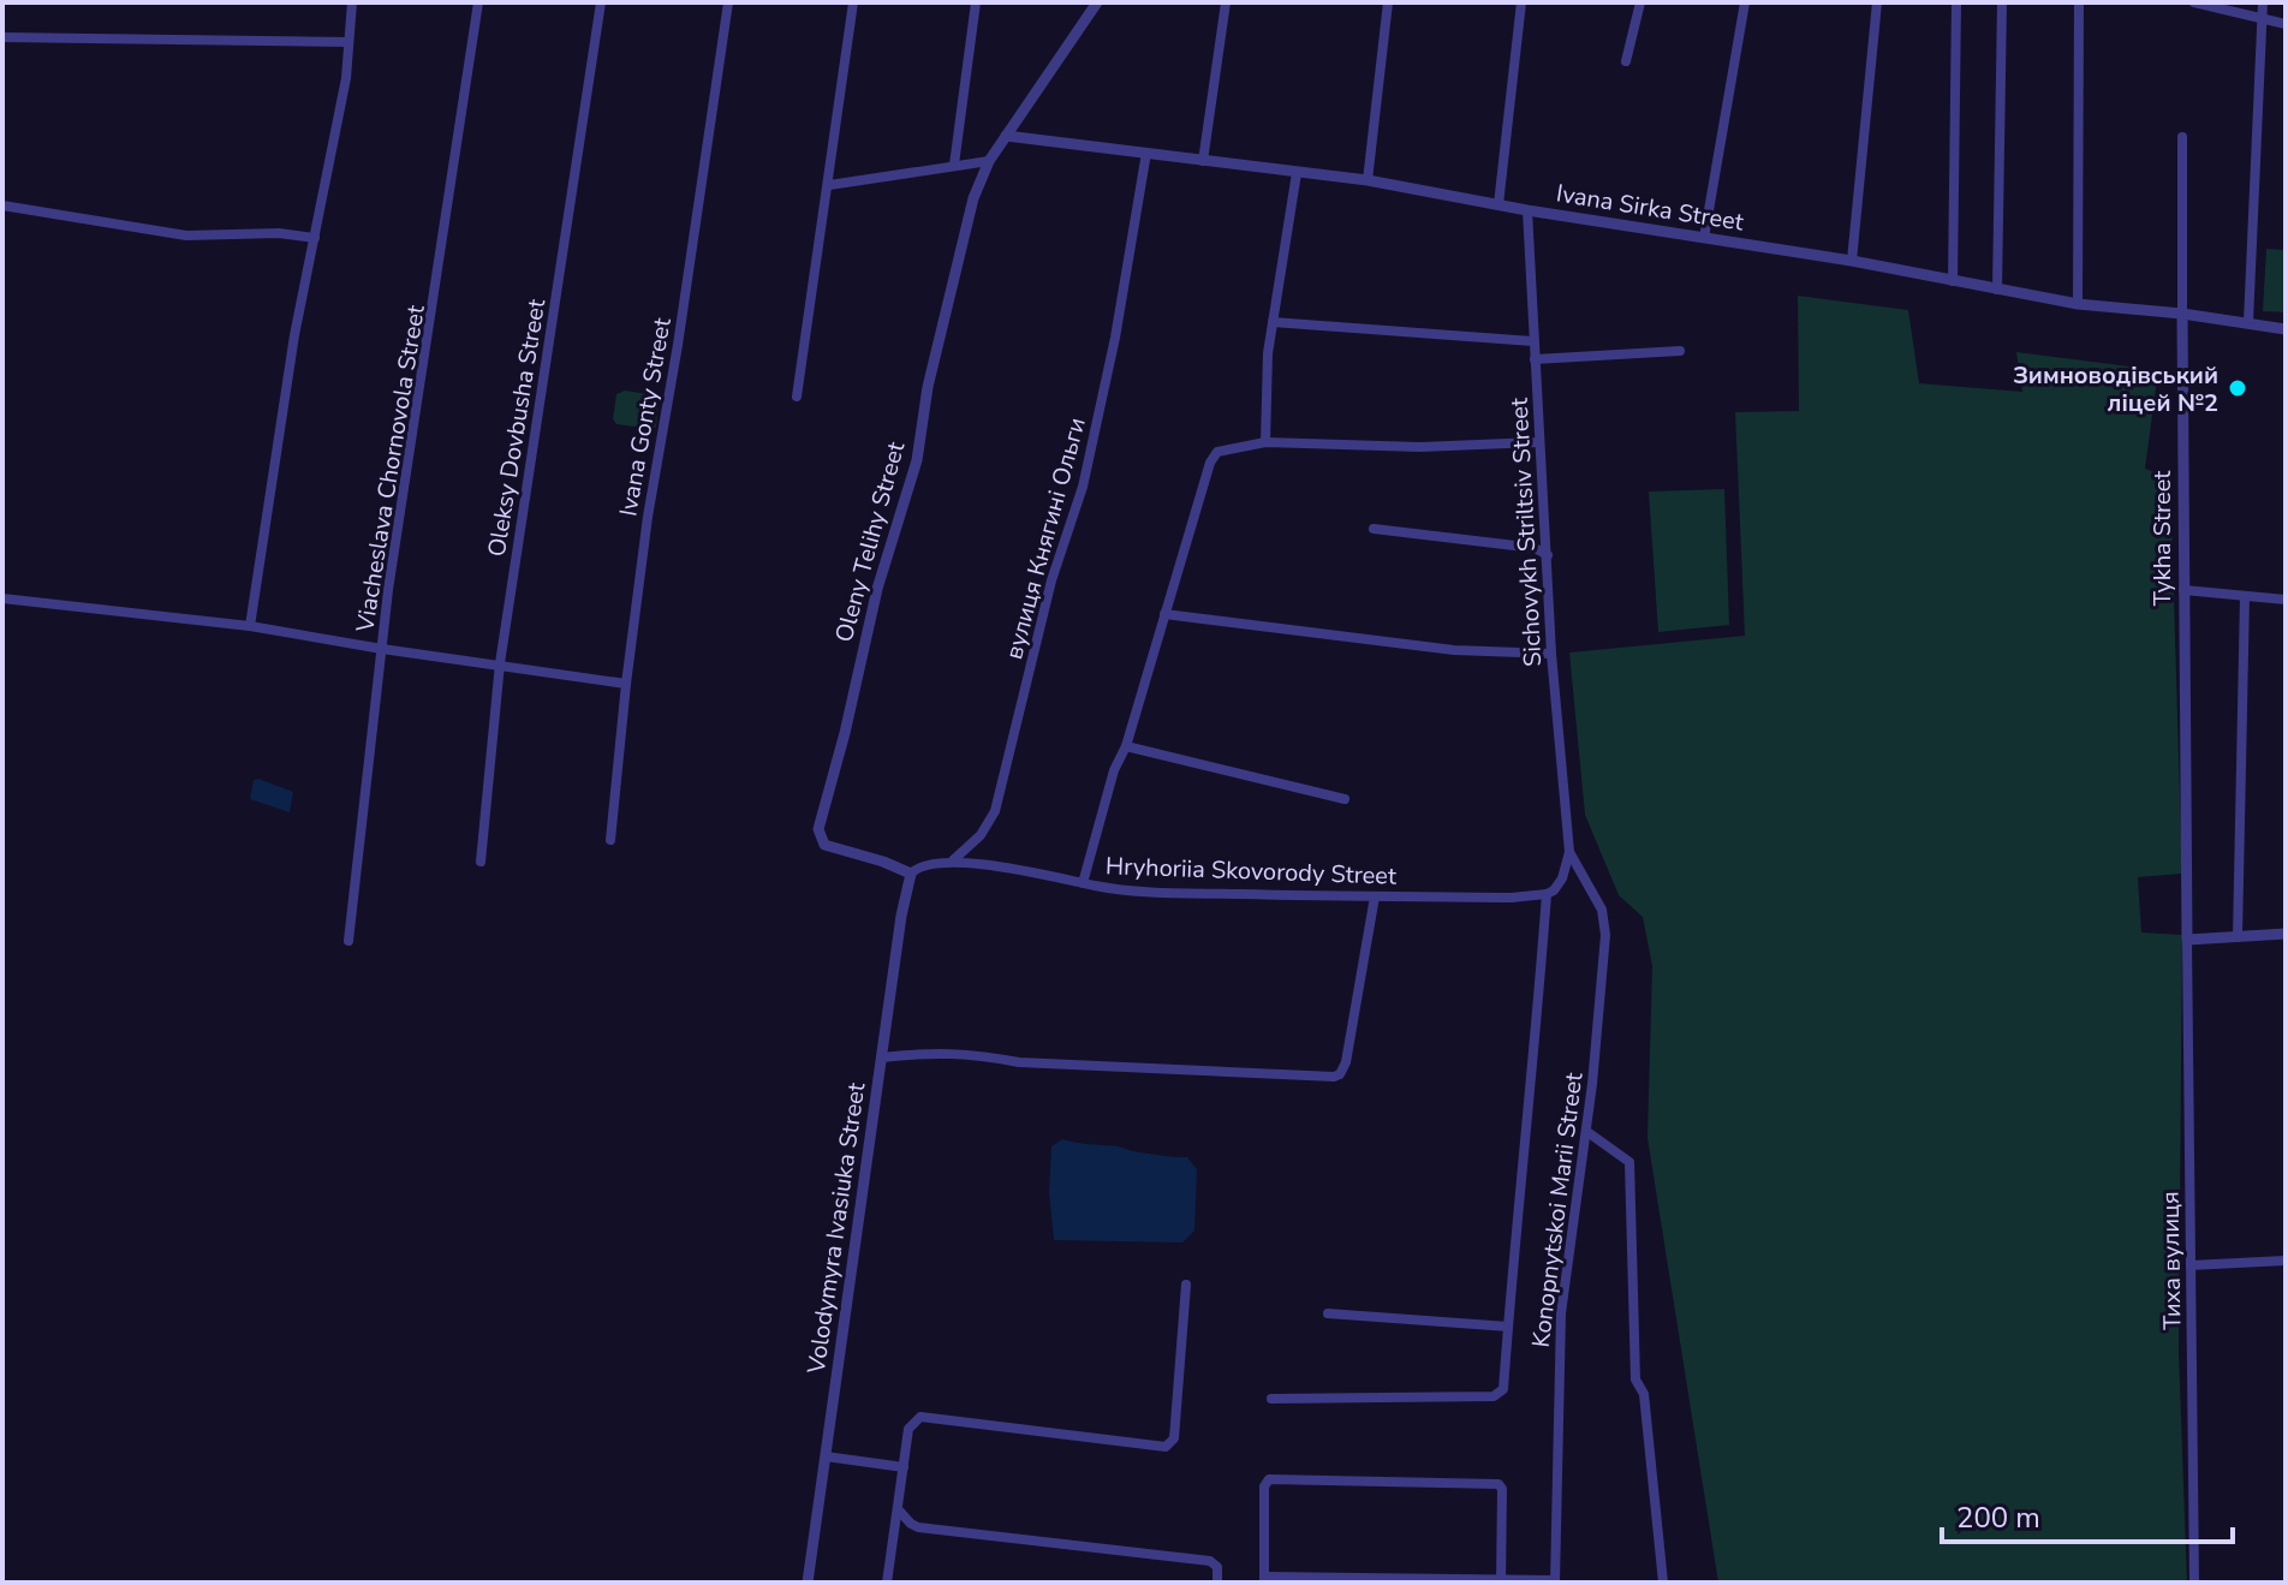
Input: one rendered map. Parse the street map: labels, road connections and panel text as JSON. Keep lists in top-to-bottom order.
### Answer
{
  "streets": {
    "street": [
      "Ivana Sirka Street",
      "Ivana Gonty Street",
      "Oleksy Dovbusha Street",
      "Viacheslava Chornovola Street",
      "Sichovykh Striltsiv Street",
      "вулиця Княгині Ольги",
      "Tykha Street",
      "Oleny Telihy Street",
      "Hryhoriia Skovorody Street",
      "Konopnytskoi Marii Street",
      "Volodymyra Ivasiuka Street",
      "Тиха вулиця"
    ]
  },
  "crossings": [
    ["Ivana Sirka Street", "Sichovykh Striltsiv Street"],
    ["Ivana Sirka Street", "вулиця Княгині Ольги"],
    ["Ivana Sirka Street", "Tykha Street"],
    ["Sichovykh Striltsiv Street", "Konopnytskoi Marii Street"],
    ["вулиця Княгині Ольги", "Hryhoriia Skovorody Street"],
    ["Tykha Street", "Тиха вулиця"],
    ["Oleny Telihy Street", "Hryhoriia Skovorody Street"],
    ["Oleny Telihy Street", "Volodymyra Ivasiuka Street"],
    ["Hryhoriia Skovorody Street", "Volodymyra Ivasiuka Street"]
  ],
  "places": ["Зимноводівський ліцей №2"],
  "scale_bar": "200 m"
}
